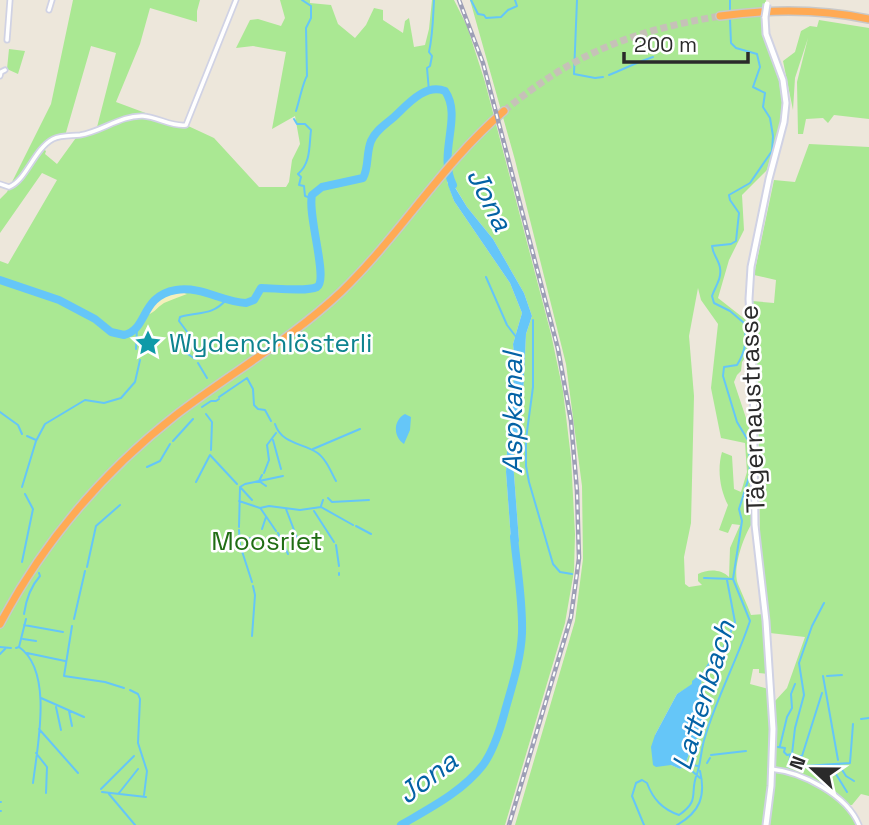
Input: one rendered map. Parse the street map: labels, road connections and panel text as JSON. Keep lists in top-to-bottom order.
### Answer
{
  "streets": {
    "street": ["Tägernaustrasse"]
  },
  "water": ["Jona", "Aspkanal", "Lattenbach"],
  "parks": ["Moosriet"],
  "places": {
    "place": ["Wydenchlösterli"]
  },
  "scale_bar": "200 m",
  "north": "left"
}
